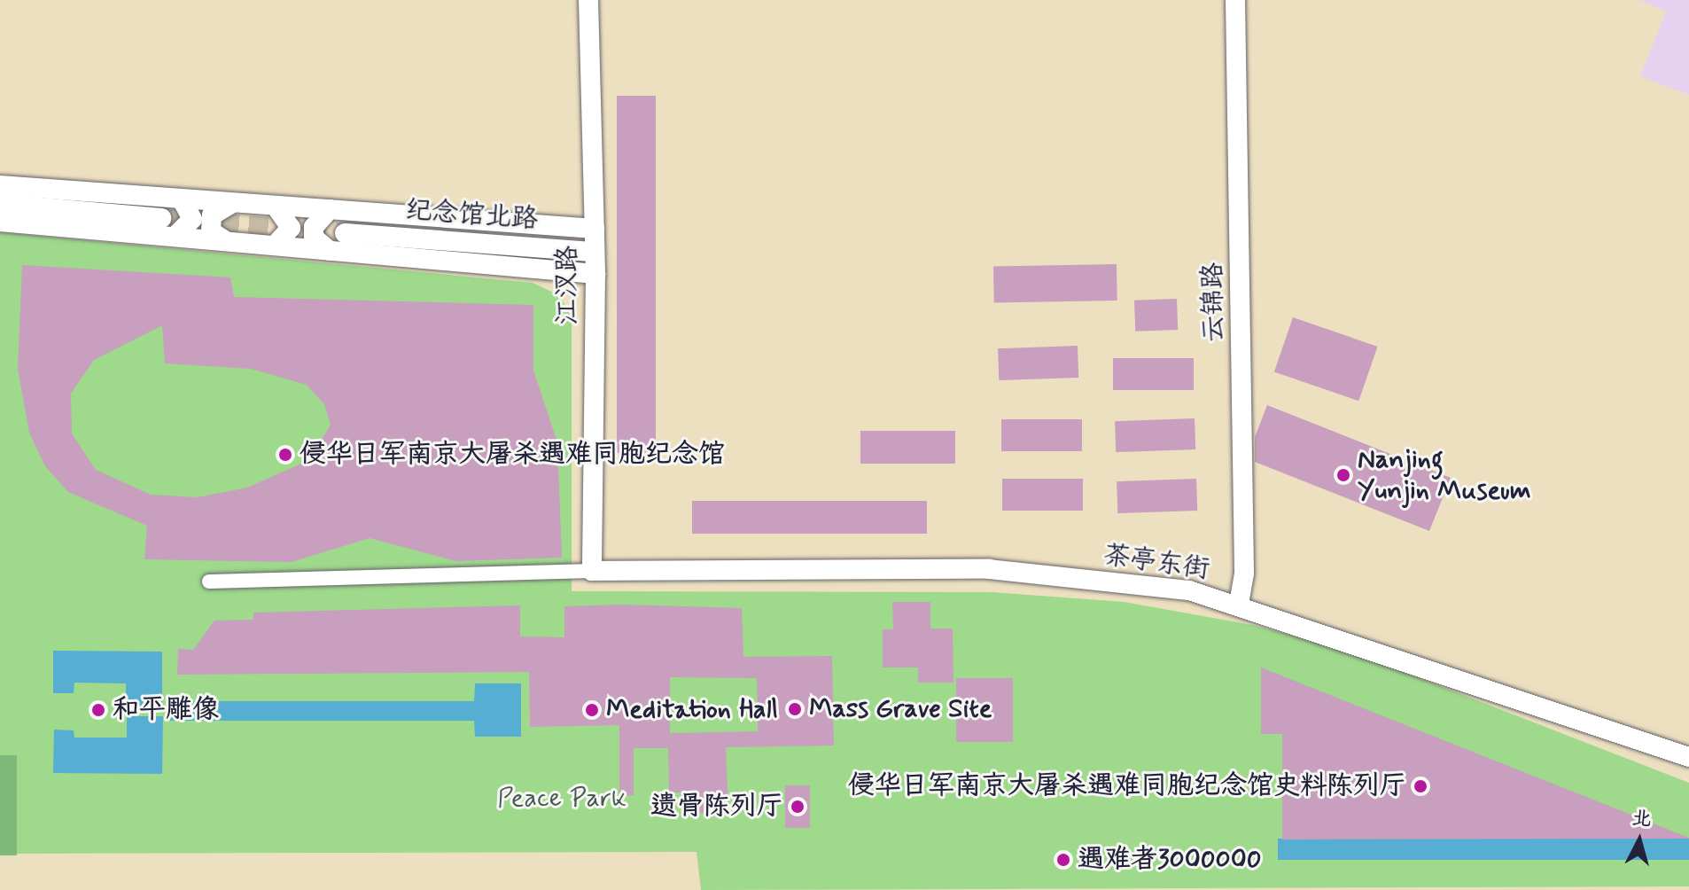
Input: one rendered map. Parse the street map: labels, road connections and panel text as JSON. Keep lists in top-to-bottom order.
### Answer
{
  "streets": {
    "street": [
      "纪念馆北路",
      "江汊路",
      "云锦路",
      "茶亭东街"
    ]
  },
  "crossings": [
    ["纪念馆北路", "江汊路"],
    ["江汊路", "茶亭东街"],
    ["云锦路", "茶亭东街"]
  ],
  "parks": ["Peace Park"],
  "places": [
    "侵华日军南京大屠杀遇难同胞纪念馆",
    "Nanjing Yunjin Museum",
    "Mass Grave Site",
    "和平雕像",
    "Meditation Hall",
    "侵华日军南京大屠杀遇难同胞纪念馆史料陈列厅",
    "遗骨陈列厅",
    "遇难者3000000"
  ],
  "north": "top"
}
